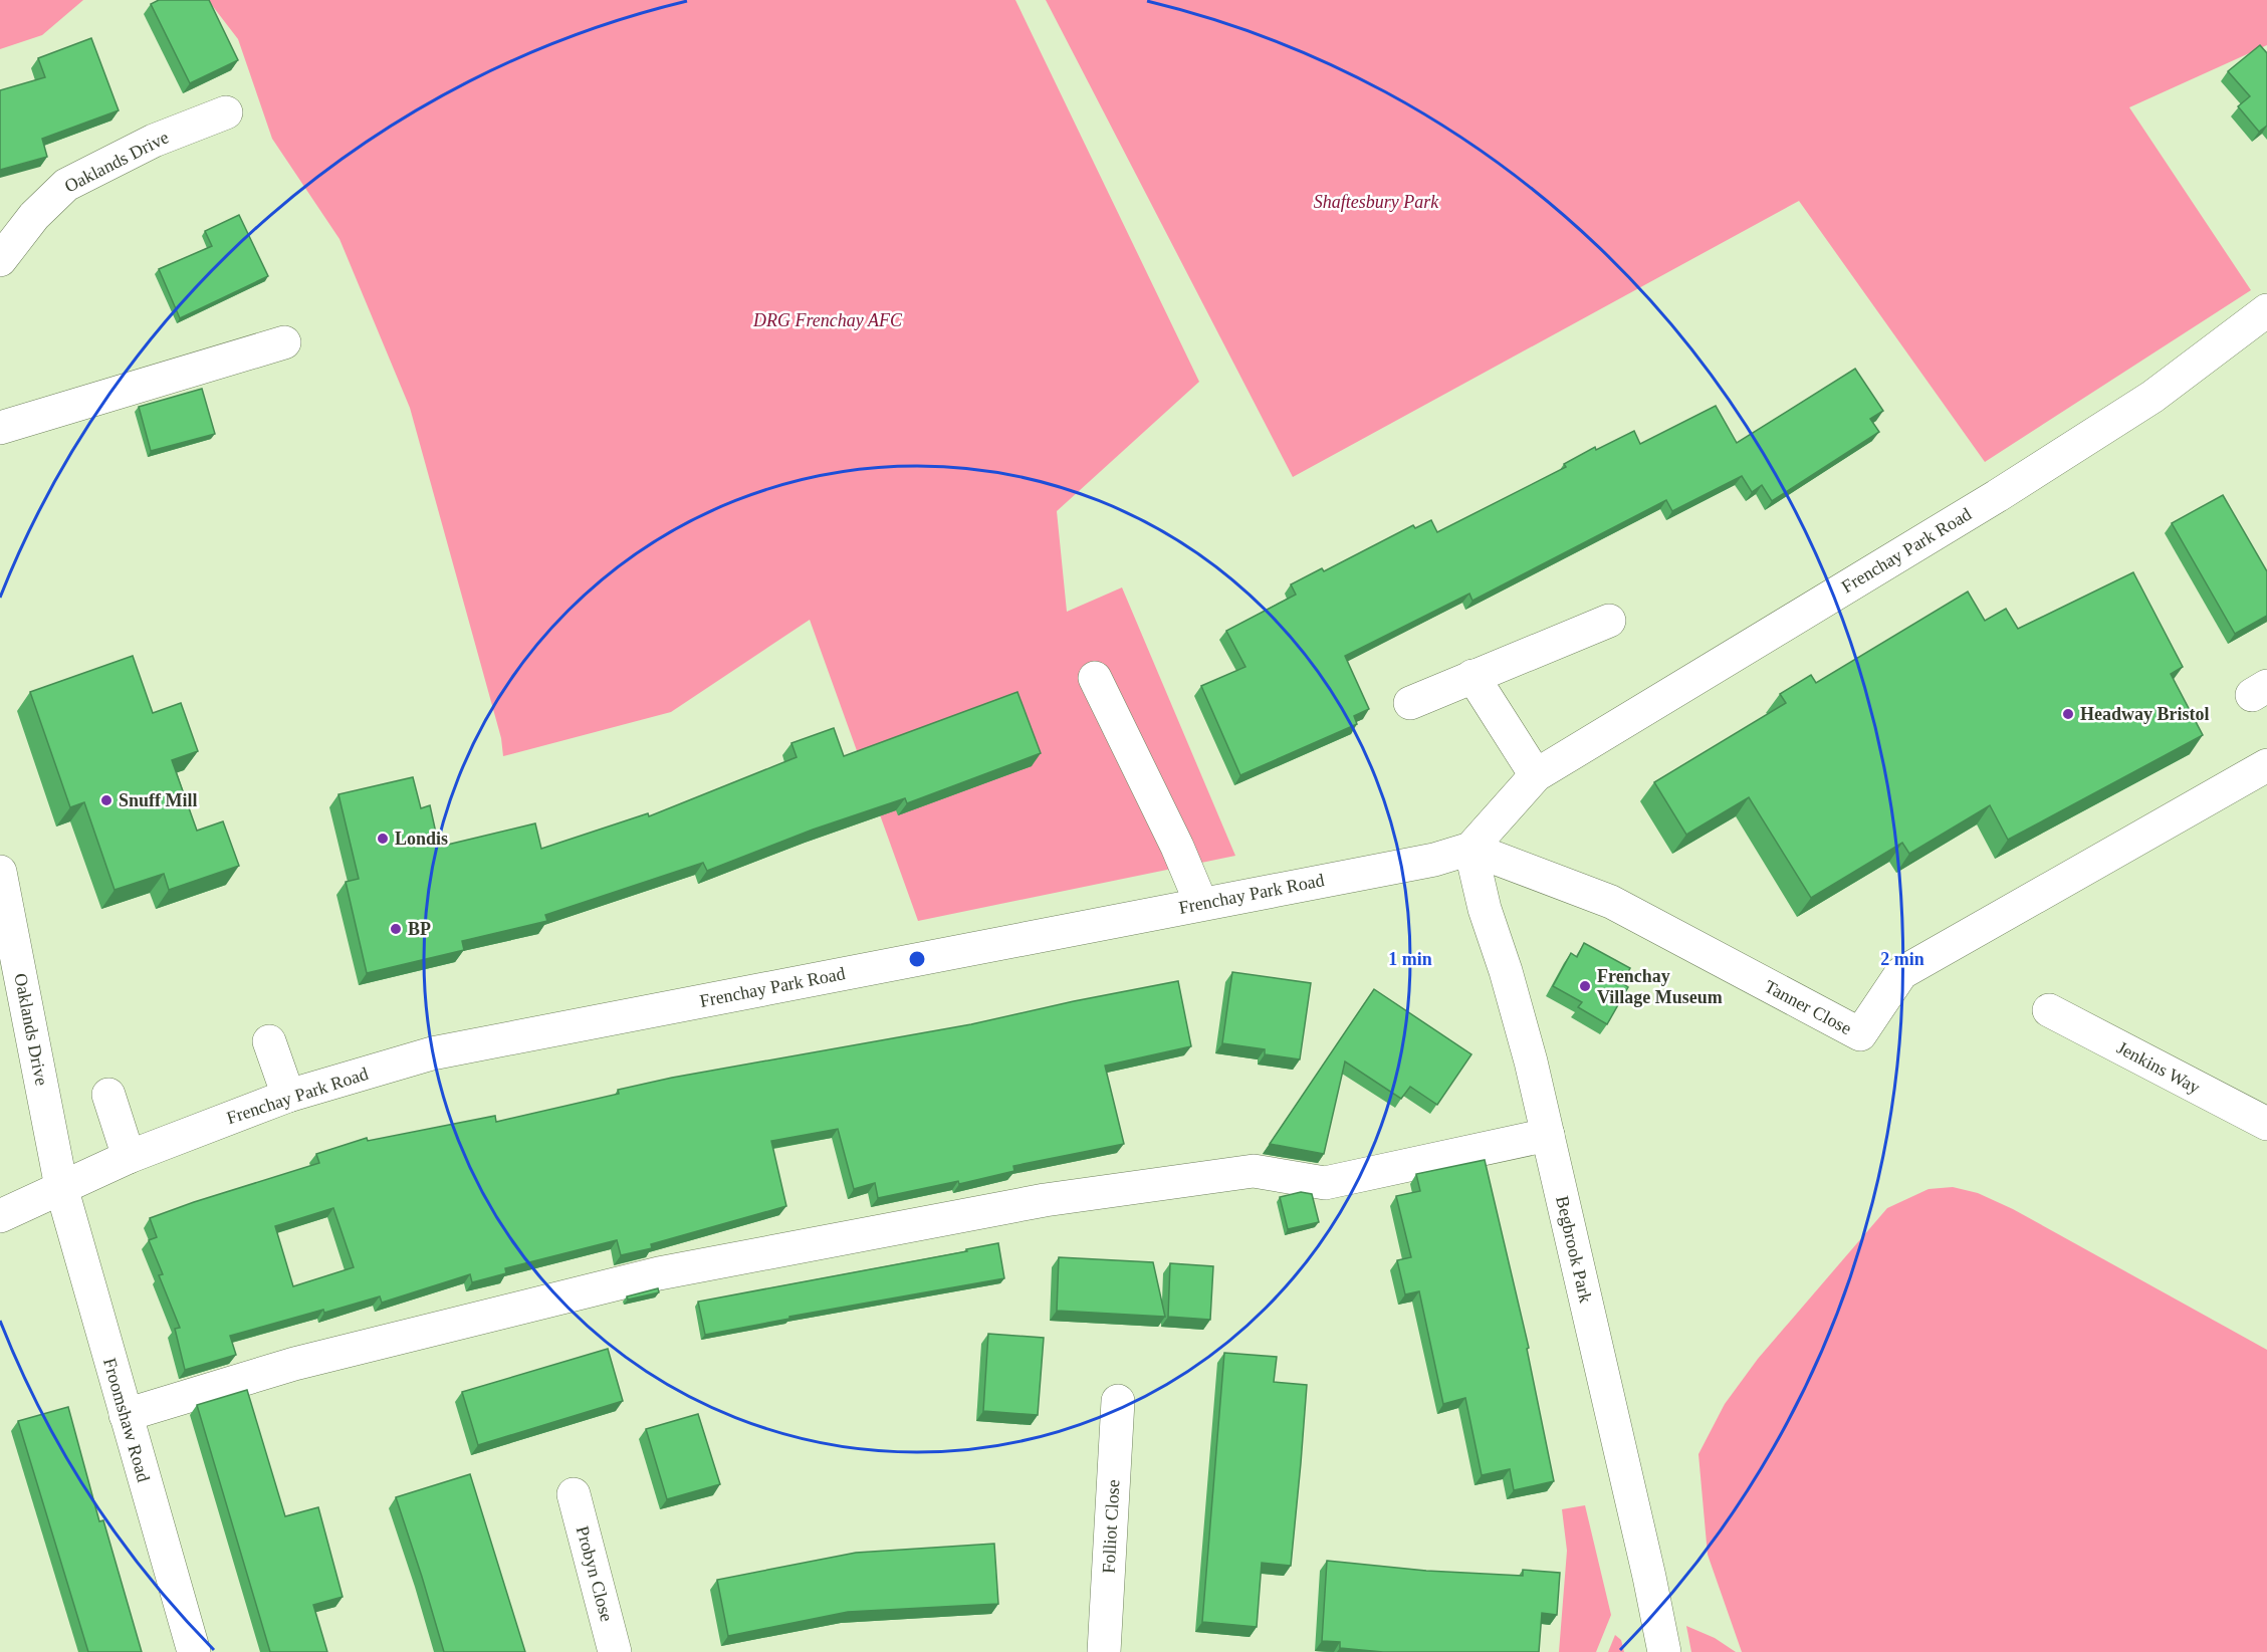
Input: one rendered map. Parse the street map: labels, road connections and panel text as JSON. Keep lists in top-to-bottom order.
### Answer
{
  "streets": {
    "street": [
      "Oaklands Drive",
      "Frenchay Park Road",
      "Tanner Close",
      "Jenkins Way",
      "Begbrook Park",
      "Froomshaw Road",
      "Folliot Close",
      "Probyn Close"
    ]
  },
  "crossings": [
    ["Oaklands Drive", "Frenchay Park Road"],
    ["Oaklands Drive", "Froomshaw Road"],
    ["Frenchay Park Road", "Tanner Close"],
    ["Frenchay Park Road", "Begbrook Park"],
    ["Frenchay Park Road", "Froomshaw Road"],
    ["Tanner Close", "Begbrook Park"]
  ],
  "parks": ["Shaftesbury Park", "DRG Frenchay AFC"],
  "places": [
    "Headway Bristol",
    "Snuff Mill",
    "Londis",
    "BP",
    "Frenchay Village Museum"
  ],
  "rings": ["1 min", "2 min"]
}
